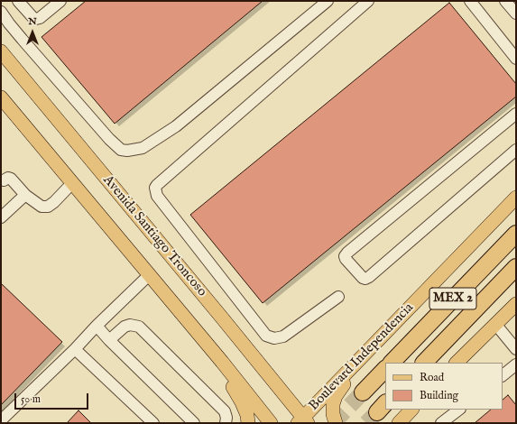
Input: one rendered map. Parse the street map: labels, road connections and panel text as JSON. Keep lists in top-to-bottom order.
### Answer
{
  "streets": {
    "highway": ["MEX 2"],
    "main road": ["Avenida Santiago Troncoso", "Boulevard Independencia"]
  },
  "crossings": [
    ["Avenida Santiago Troncoso", "Boulevard Independencia"]
  ],
  "legend": ["Road", "Building"],
  "scale_bar": "50 m",
  "north": "top"
}
